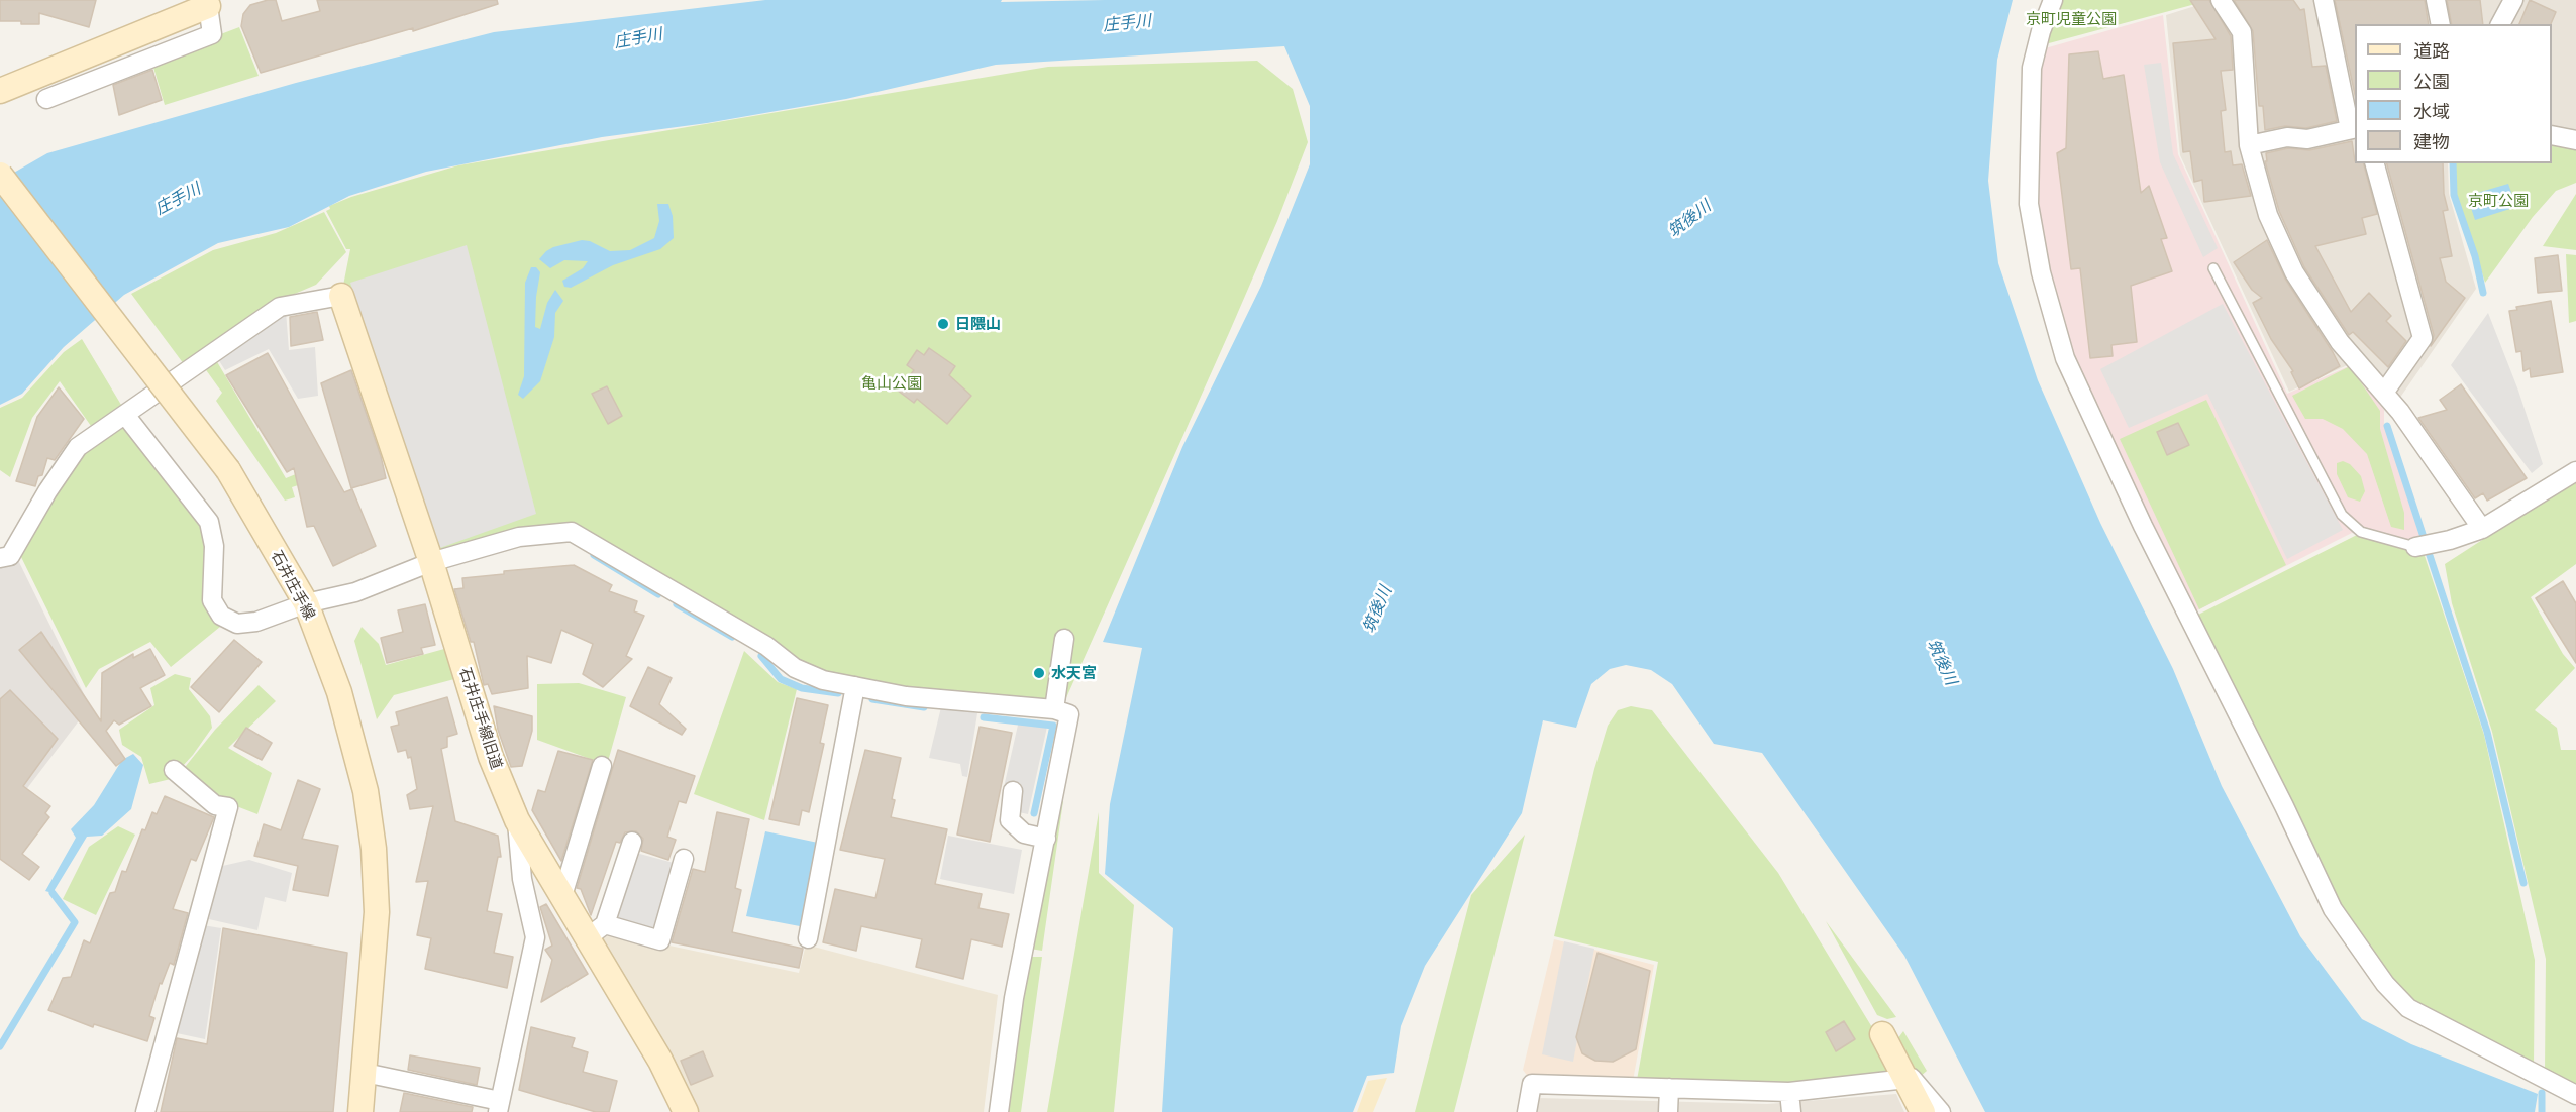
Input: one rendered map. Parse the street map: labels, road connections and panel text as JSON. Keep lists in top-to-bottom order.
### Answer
{
  "streets": {
    "street": ["石井庄手線", "石井庄手線旧道"]
  },
  "water": ["庄手川", "筑後川"],
  "parks": ["京町児童公園", "京町公園", "亀山公園"],
  "places": ["日隈山", "水天宮"],
  "legend": [
    "道路",
    "公園",
    "水域",
    "建物"
  ]
}
